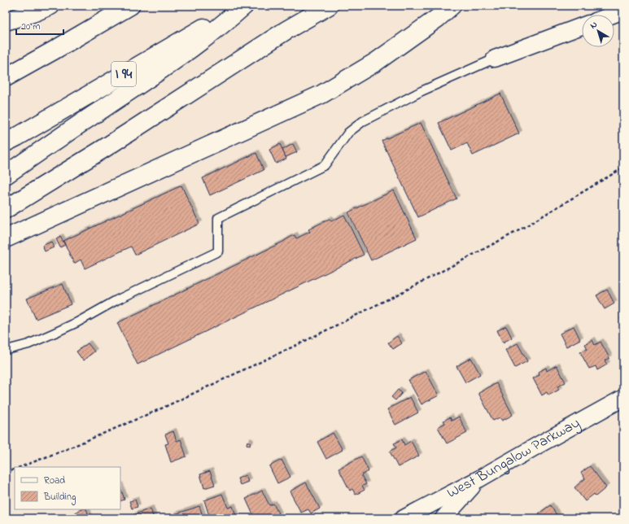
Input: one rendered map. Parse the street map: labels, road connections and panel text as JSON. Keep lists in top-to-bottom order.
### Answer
{
  "streets": {
    "highway": ["I 94"],
    "street": ["West Bungalow Parkway"]
  },
  "legend": ["Road", "Building"],
  "scale_bar": "20 m",
  "north": "top left"
}
